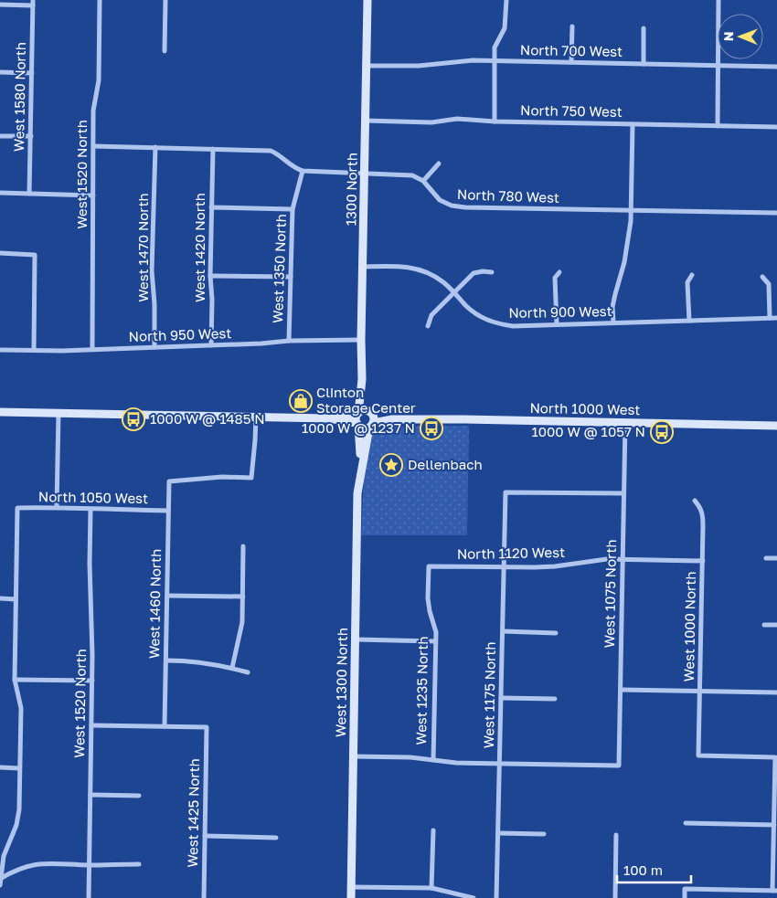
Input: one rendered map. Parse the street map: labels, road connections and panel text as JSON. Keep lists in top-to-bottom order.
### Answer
{
  "streets": {
    "street": [
      "North 700 West",
      "West 1580 North",
      "North 750 West",
      "West 1520 North",
      "1300 North",
      "North 780 West",
      "West 1470 North",
      "West 1420 North",
      "West 1350 North",
      "North 900 West",
      "North 950 West",
      "North 1000 West",
      "North 1050 West",
      "North 1120 West",
      "West 1075 North",
      "West 1460 North",
      "West 1000 North",
      "West 1300 North",
      "West 1235 North",
      "West 1175 North",
      "West 1425 North"
    ]
  },
  "crossings": [
    ["North 700 West", "1300 North"],
    ["North 750 West", "1300 North"],
    ["West 1520 North", "North 950 West"],
    ["West 1520 North", "North 1050 West"],
    ["1300 North", "North 900 West"],
    ["1300 North", "North 950 West"],
    ["1300 North", "North 1000 West"],
    ["1300 North", "West 1300 North"],
    ["West 1470 North", "North 950 West"],
    ["West 1420 North", "North 950 West"],
    ["West 1350 North", "North 950 West"],
    ["North 1000 West", "West 1075 North"],
    ["North 1000 West", "West 1300 North"],
    ["North 1050 West", "West 1460 North"],
    ["North 1120 West", "West 1075 North"],
    ["North 1120 West", "West 1000 North"],
    ["North 1120 West", "West 1235 North"],
    ["North 1120 West", "West 1175 North"],
    ["West 1075 North", "West 1175 North"],
    ["West 1460 North", "West 1425 North"]
  ],
  "places": {
    "shop": ["Clinton Storage Center"],
    "bus stop": ["1000 W @ 1485 N", "1000 W @ 1237 N", "1000 W @ 1057 N"],
    "place": ["Dellenbach"]
  },
  "scale_bar": "100 m",
  "north": "left"
}
